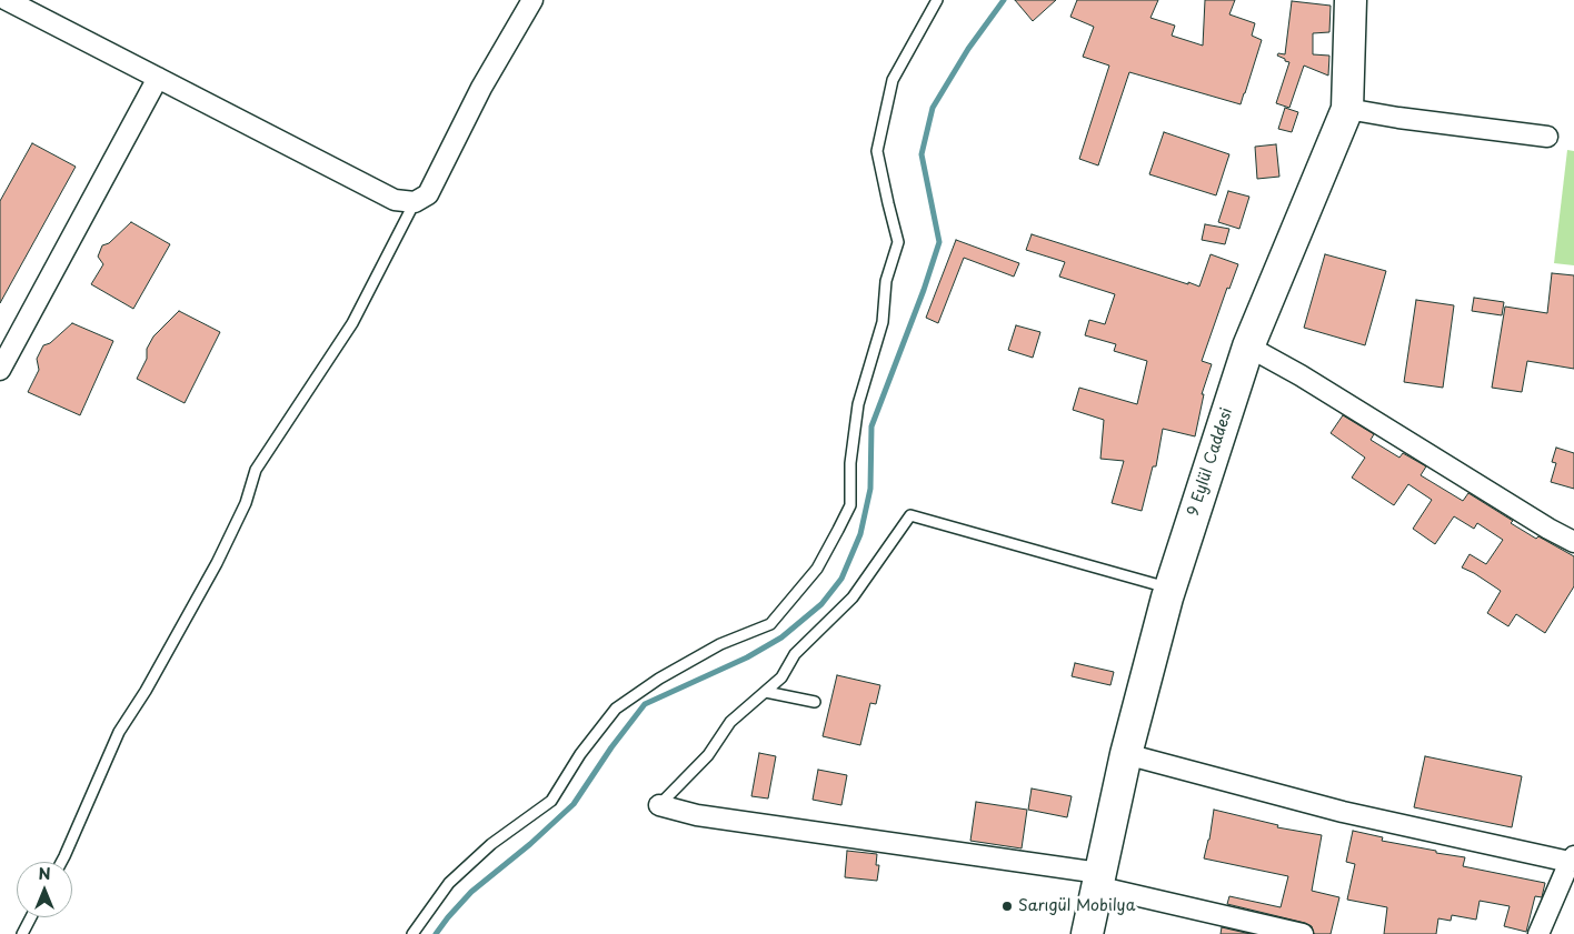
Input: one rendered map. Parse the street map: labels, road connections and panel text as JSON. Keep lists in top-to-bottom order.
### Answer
{
  "streets": {
    "main road": ["9 Eylül Caddesi"]
  },
  "places": ["Sarıgül Mobilya"],
  "north": "top"
}
